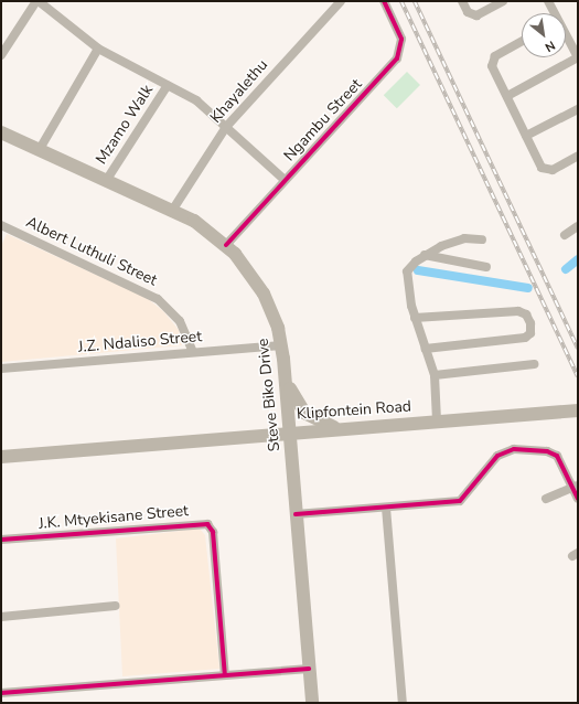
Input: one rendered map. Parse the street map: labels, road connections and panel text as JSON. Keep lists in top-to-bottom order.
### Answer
{
  "streets": {
    "main road": ["Steve Biko Drive", "Klipfontein Road"],
    "street": [
      "Khayalethu",
      "Ngambu Street",
      "Mzamo Walk",
      "Albert Luthuli Street",
      "J.Z. Ndaliso Street",
      "J.K. Mtyekisane Street"
    ]
  },
  "crossings": [
    ["Khayalethu", "Steve Biko Drive"],
    ["Ngambu Street", "Steve Biko Drive"],
    ["Mzamo Walk", "Steve Biko Drive"],
    ["Albert Luthuli Street", "J.Z. Ndaliso Street"],
    ["J.Z. Ndaliso Street", "Steve Biko Drive"],
    ["Steve Biko Drive", "Klipfontein Road"]
  ],
  "north": "bottom right"
}
